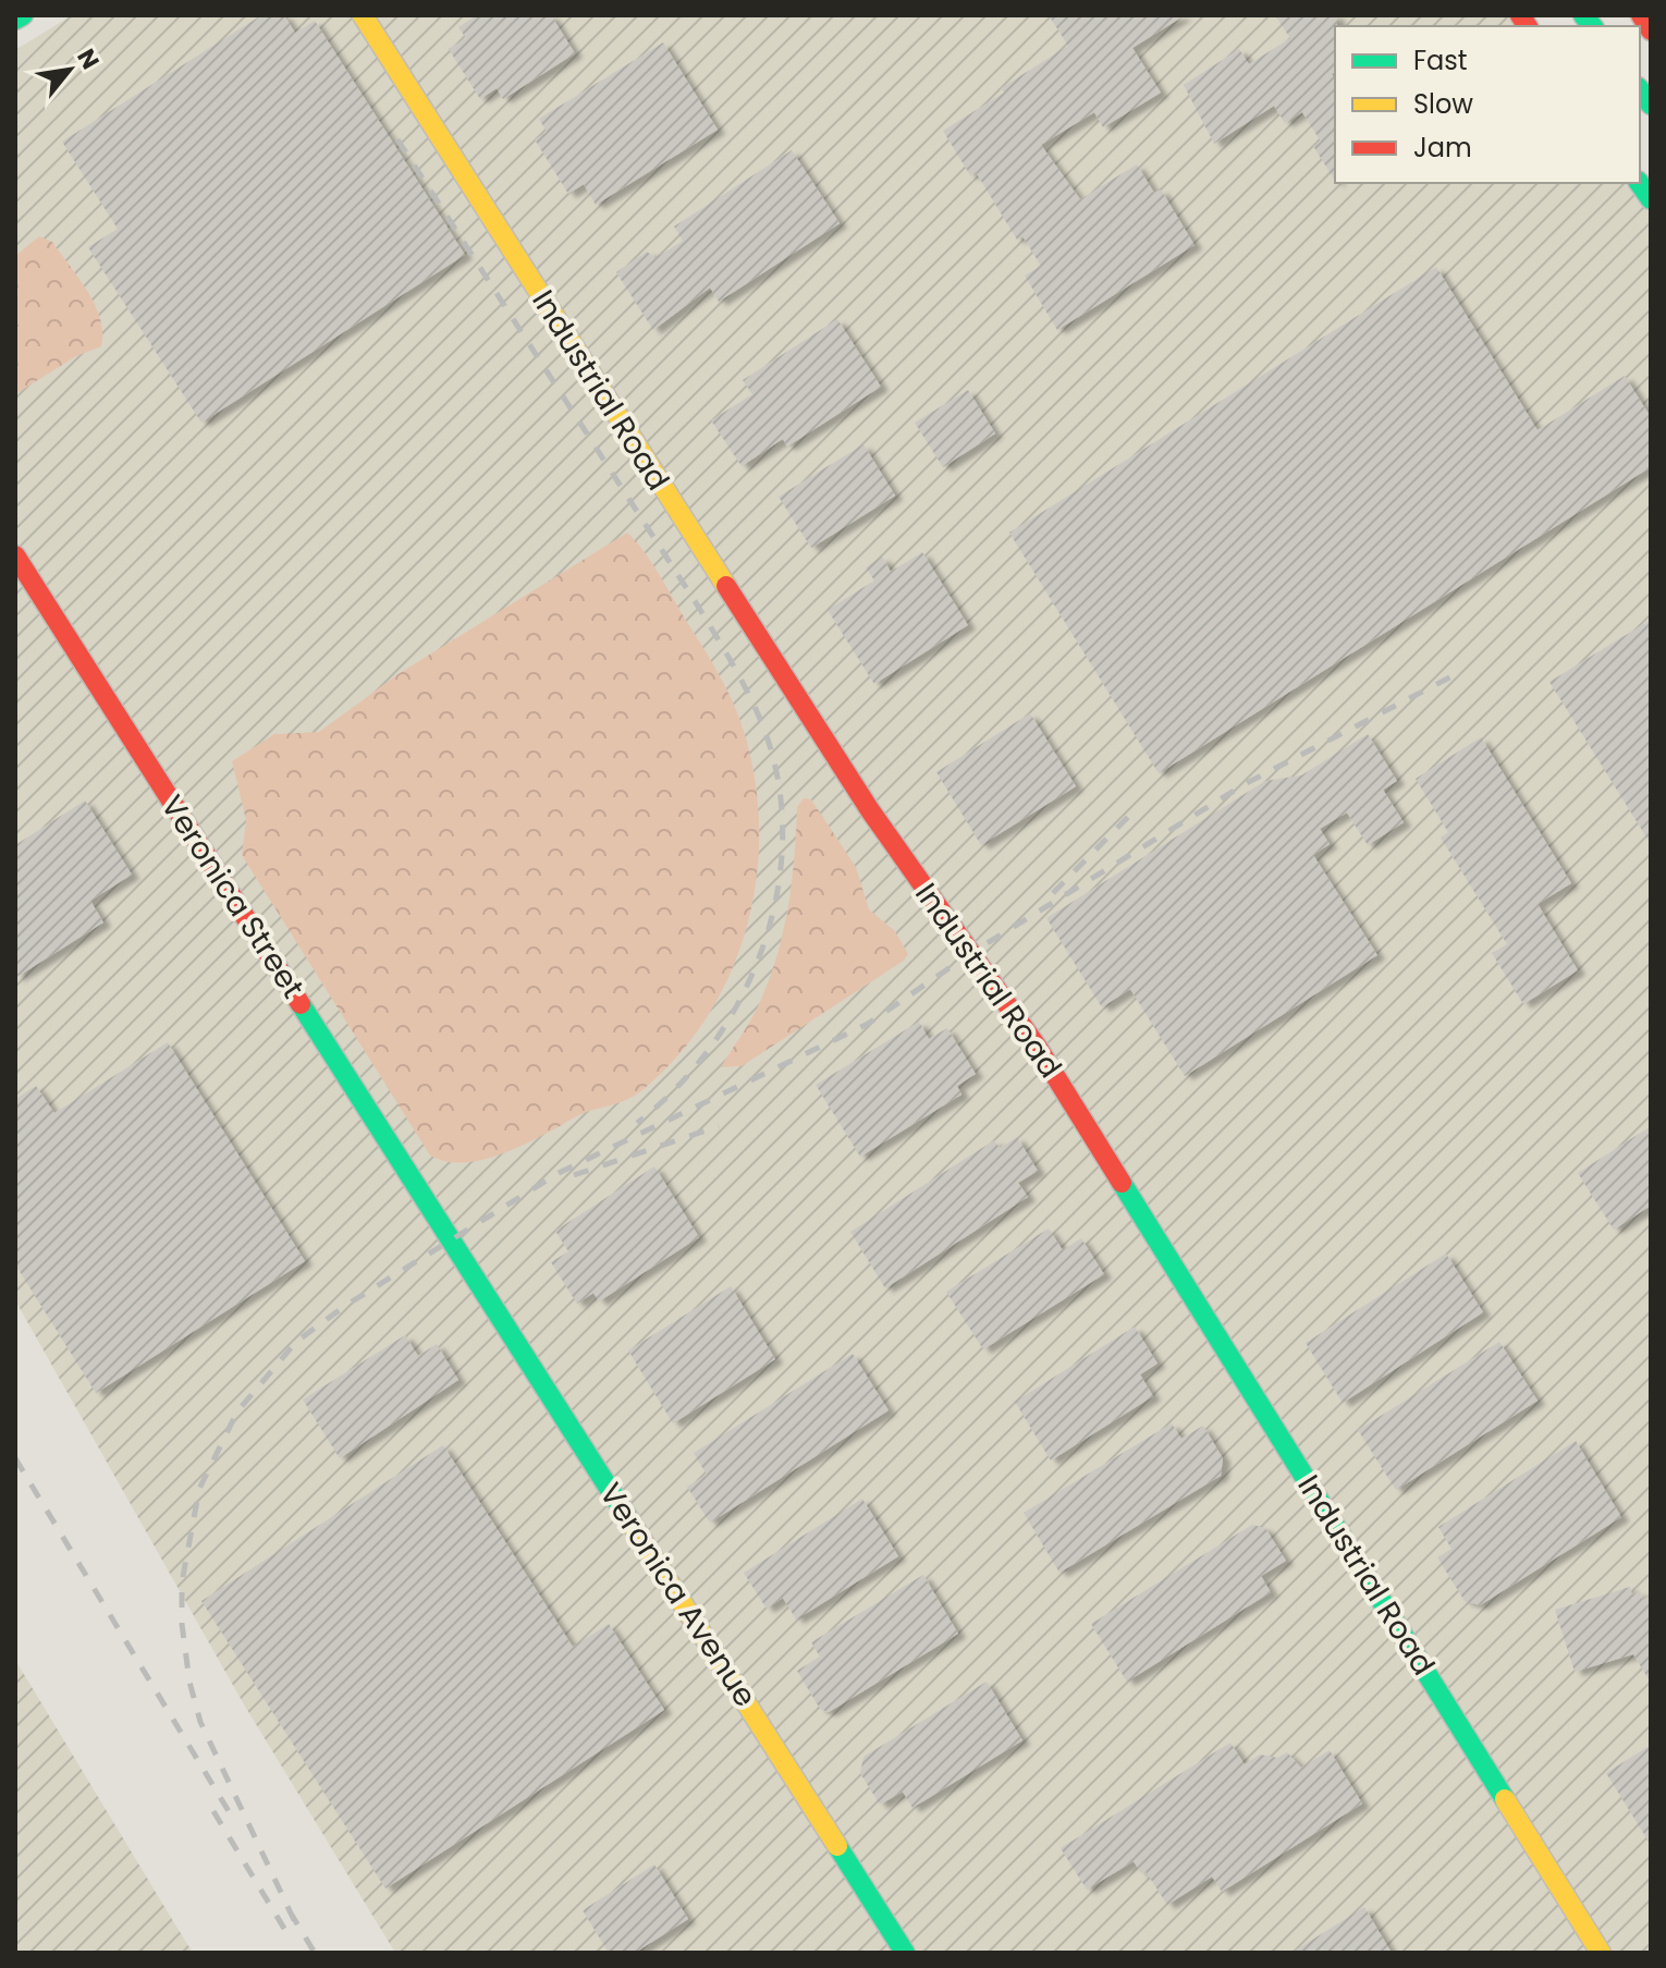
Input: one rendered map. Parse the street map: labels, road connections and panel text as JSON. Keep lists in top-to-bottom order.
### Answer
{
  "streets": {
    "main road": ["Industrial Road", "Veronica Street", "Veronica Avenue"]
  },
  "crossings": [
    ["Veronica Street", "Veronica Avenue"]
  ],
  "legend": ["Fast", "Slow", "Jam"],
  "north": "top right"
}
